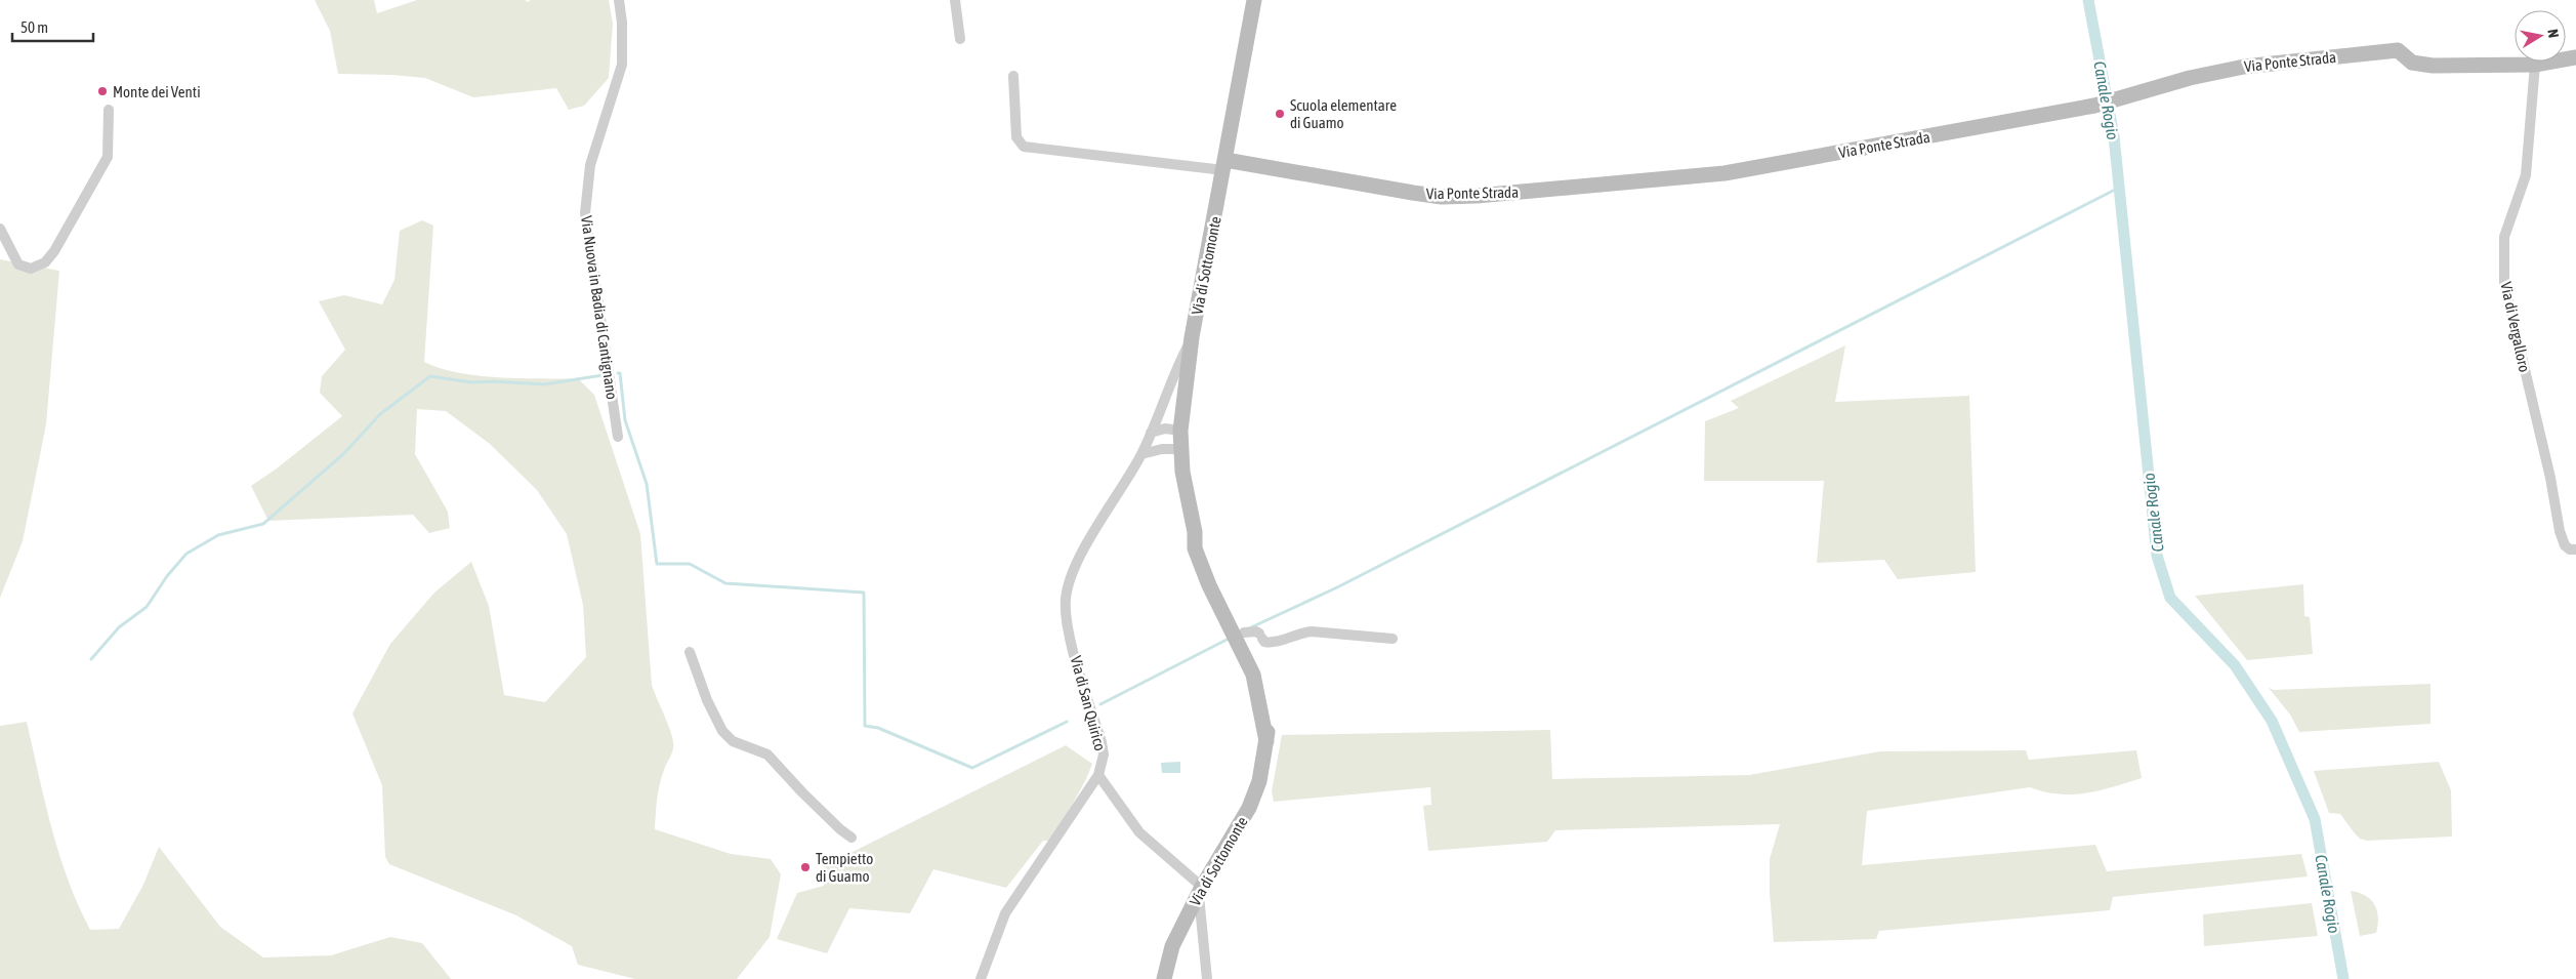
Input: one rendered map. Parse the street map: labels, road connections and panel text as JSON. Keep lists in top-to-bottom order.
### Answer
{
  "streets": {
    "street": [
      "Via Ponte Strada",
      "Via di Sottomonte",
      "Via Nuova in Badia di Cantignano",
      "Via di Vergalloro",
      "Via di San Quirico"
    ]
  },
  "crossings": [
    ["Via Ponte Strada", "Via di Sottomonte"],
    ["Via Ponte Strada", "Via di Vergalloro"],
    ["Via di Sottomonte", "Via di San Quirico"]
  ],
  "water": ["Canale Rogio"],
  "places": ["Monte dei Venti", "Scuola elementare di Guamo", "Tempietto di Guamo"],
  "scale_bar": "50 m",
  "north": "right"
}
